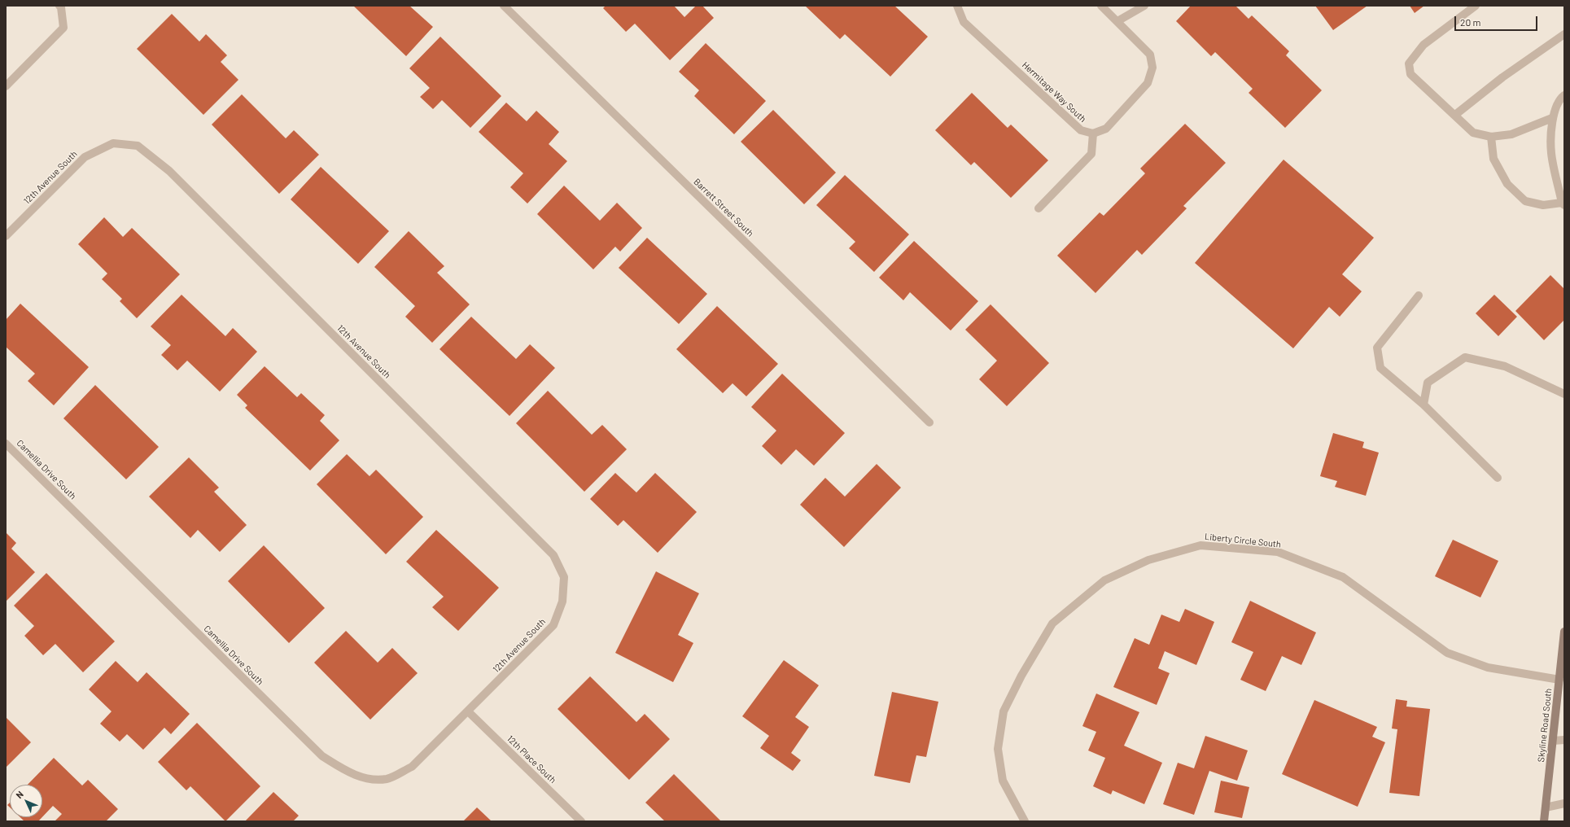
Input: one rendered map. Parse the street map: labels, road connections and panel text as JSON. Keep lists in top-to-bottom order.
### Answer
{
  "streets": {
    "main road": ["Skyline Road South"],
    "street": [
      "Hermitage Way South",
      "12th Avenue South",
      "Barrett Street South",
      "Camellia Drive South",
      "Liberty Circle South",
      "12th Place South"
    ]
  },
  "crossings": [
    ["12th Avenue South", "Camellia Drive South"],
    ["12th Avenue South", "12th Place South"],
    ["Camellia Drive South", "12th Place South"],
    ["Liberty Circle South", "Skyline Road South"]
  ],
  "scale_bar": "20 m",
  "north": "top left"
}
